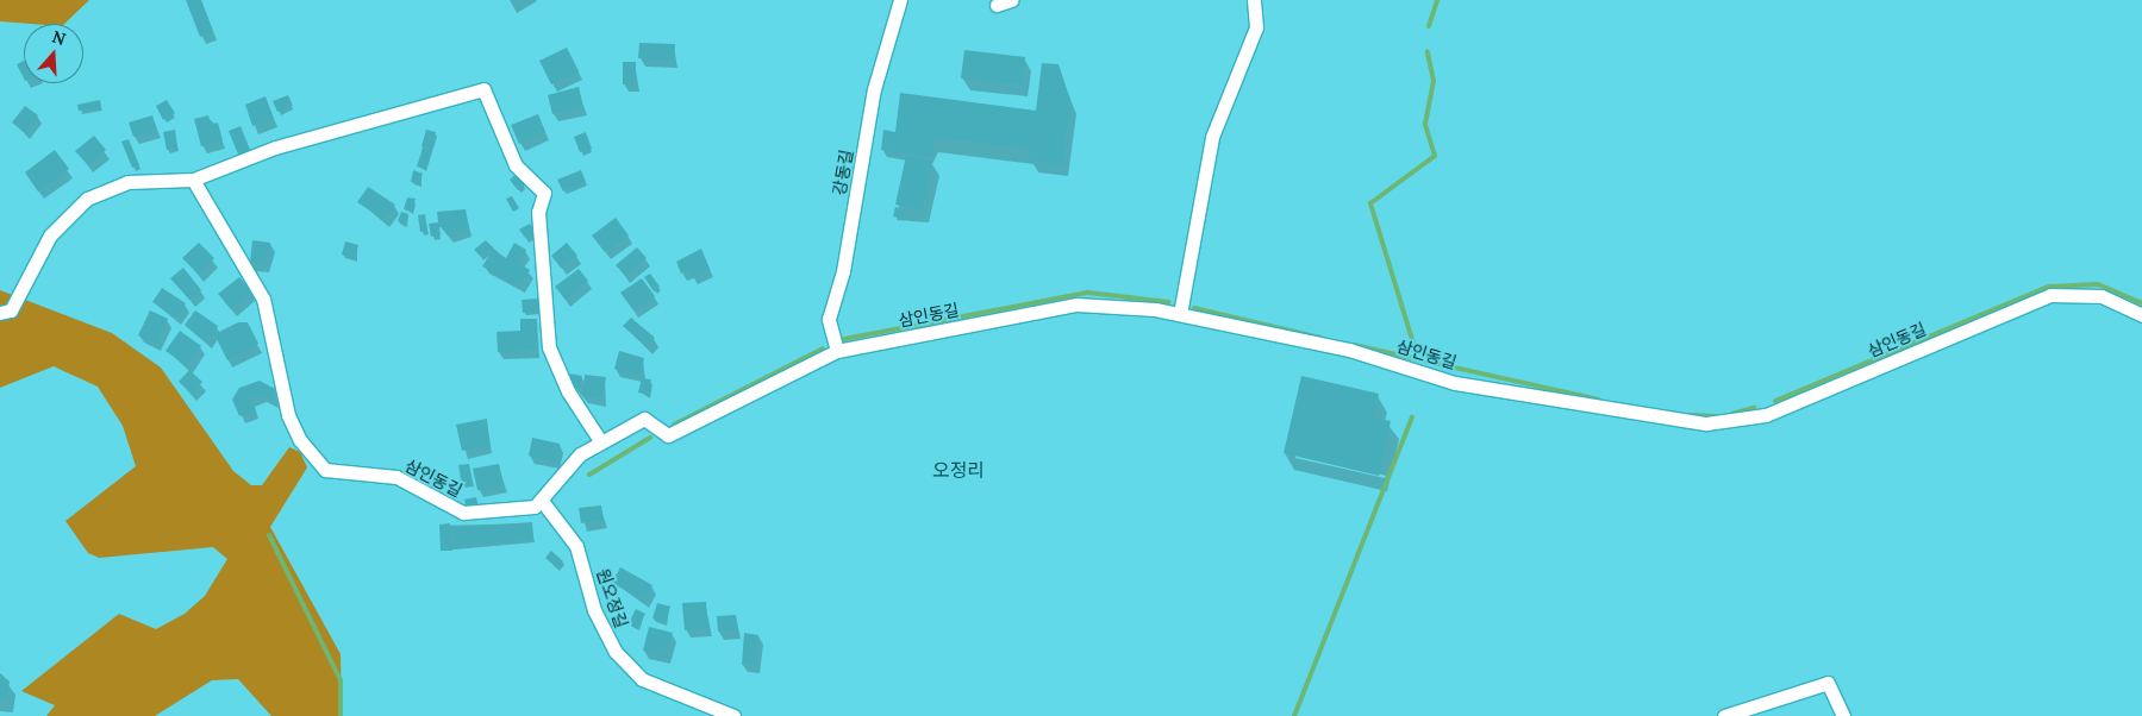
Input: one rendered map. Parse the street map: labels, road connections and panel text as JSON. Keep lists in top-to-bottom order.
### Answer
{
  "streets": {
    "street": ["강동길", "삼인동길", "원오정길"]
  },
  "crossings": [
    ["강동길", "삼인동길"],
    ["삼인동길", "원오정길"]
  ],
  "districts": ["오정리"],
  "north": "top"
}
